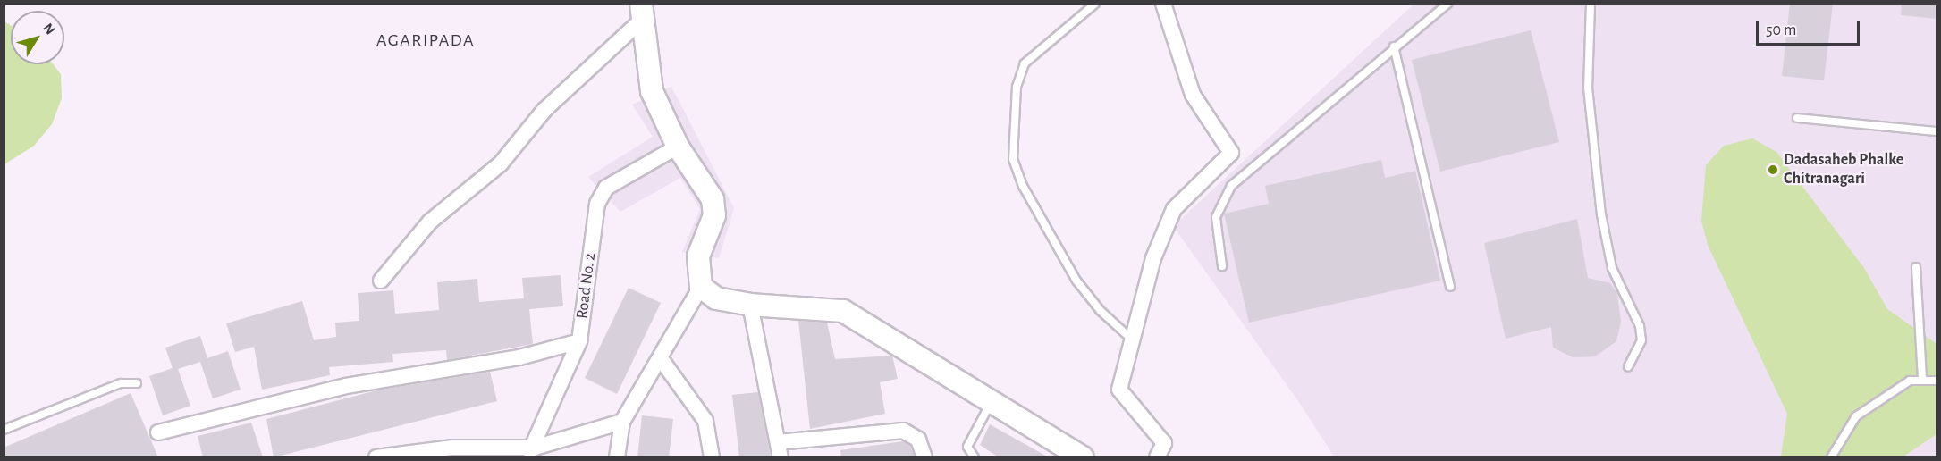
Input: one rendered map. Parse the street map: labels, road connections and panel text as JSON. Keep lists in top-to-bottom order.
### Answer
{
  "streets": {
    "street": ["Road No. 2"]
  },
  "districts": ["AGARIPADA"],
  "places": ["Dadasaheb Phalke Chitranagari"],
  "scale_bar": "50 m",
  "north": "top right"
}
